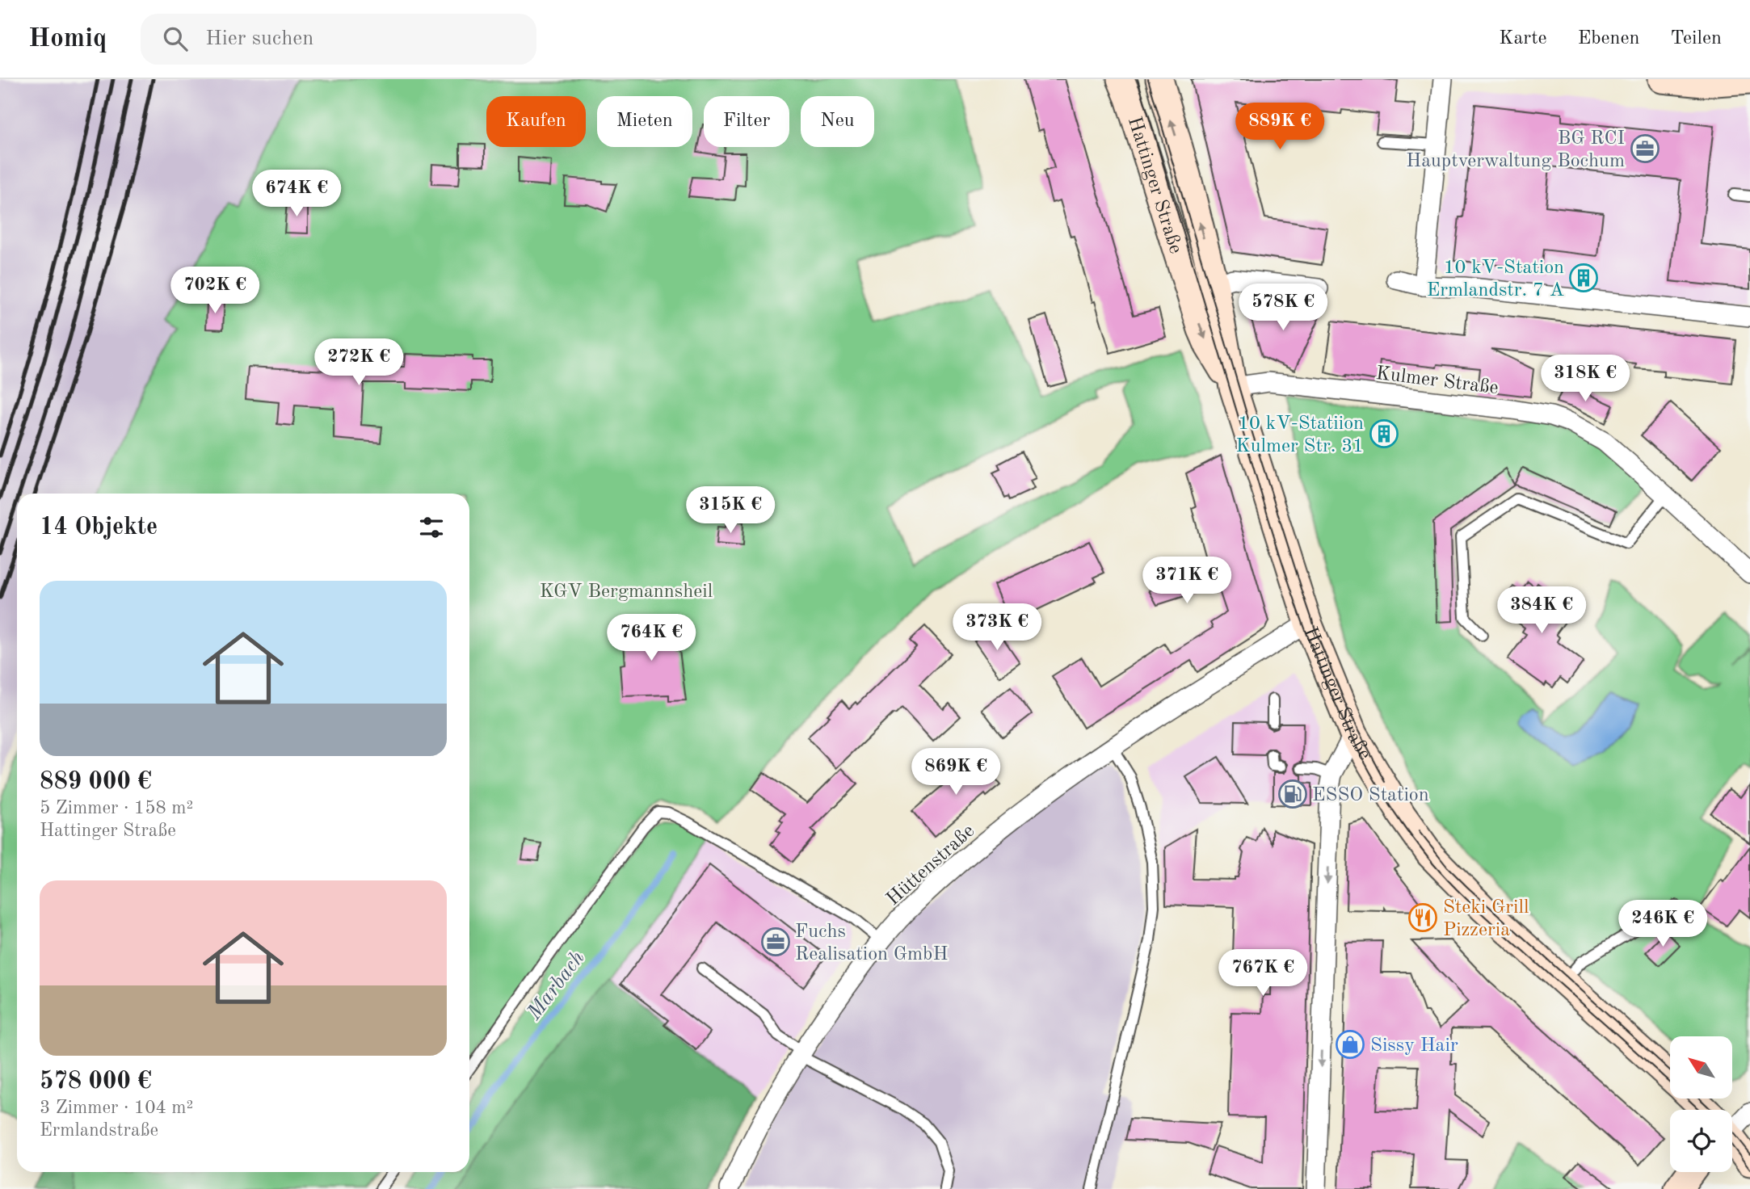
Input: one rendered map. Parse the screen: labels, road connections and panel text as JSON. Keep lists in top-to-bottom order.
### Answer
{
  "streets": {
    "main road": ["Hattinger Straße"],
    "street": ["Kulmer Straße", "Hüttenstraße"]
  },
  "crossings": [
    ["Hattinger Straße", "Kulmer Straße"],
    ["Hattinger Straße", "Hüttenstraße"]
  ],
  "water": ["Marbach"],
  "parks": ["KGV Bergmannsheil"],
  "places": {
    "office": ["BG RCI Hauptverwaltung Bochum", "Fuchs Realisation GmbH"],
    "building": ["10 kV-Station Ermlandstr. 7 A", "10 kV-Statiion Kulmer Str. 31"],
    "fuel station": ["ESSO Station"],
    "restaurant": ["Steki Grill Pizzeria"],
    "shop": ["Sissy Hair"]
  },
  "north": "top left",
  "page": {
    "header": "Homiq",
    "search": "Hier suchen",
    "nav": ["Karte", "Ebenen", "Teilen"],
    "chip": [
      "Kaufen",
      "Mieten",
      "Filter",
      "Neu"
    ],
    "price": [
      "889K €",
      "674K €",
      "702K €",
      "578K €",
      "272K €",
      "318K €",
      "315K €",
      "371K €",
      "384K €",
      "373K €",
      "764K €",
      "869K €",
      "246K €",
      "767K €"
    ],
    "heading": "14 Objekte",
    "list": [
      {
        "name": "889 000 €",
        "note": "5 Zimmer · 158 m² · Hattinger Straße"
      },
      {
        "name": "578 000 €",
        "note": "3 Zimmer · 104 m² · Ermlandstraße"
      }
    ]
  }
}
